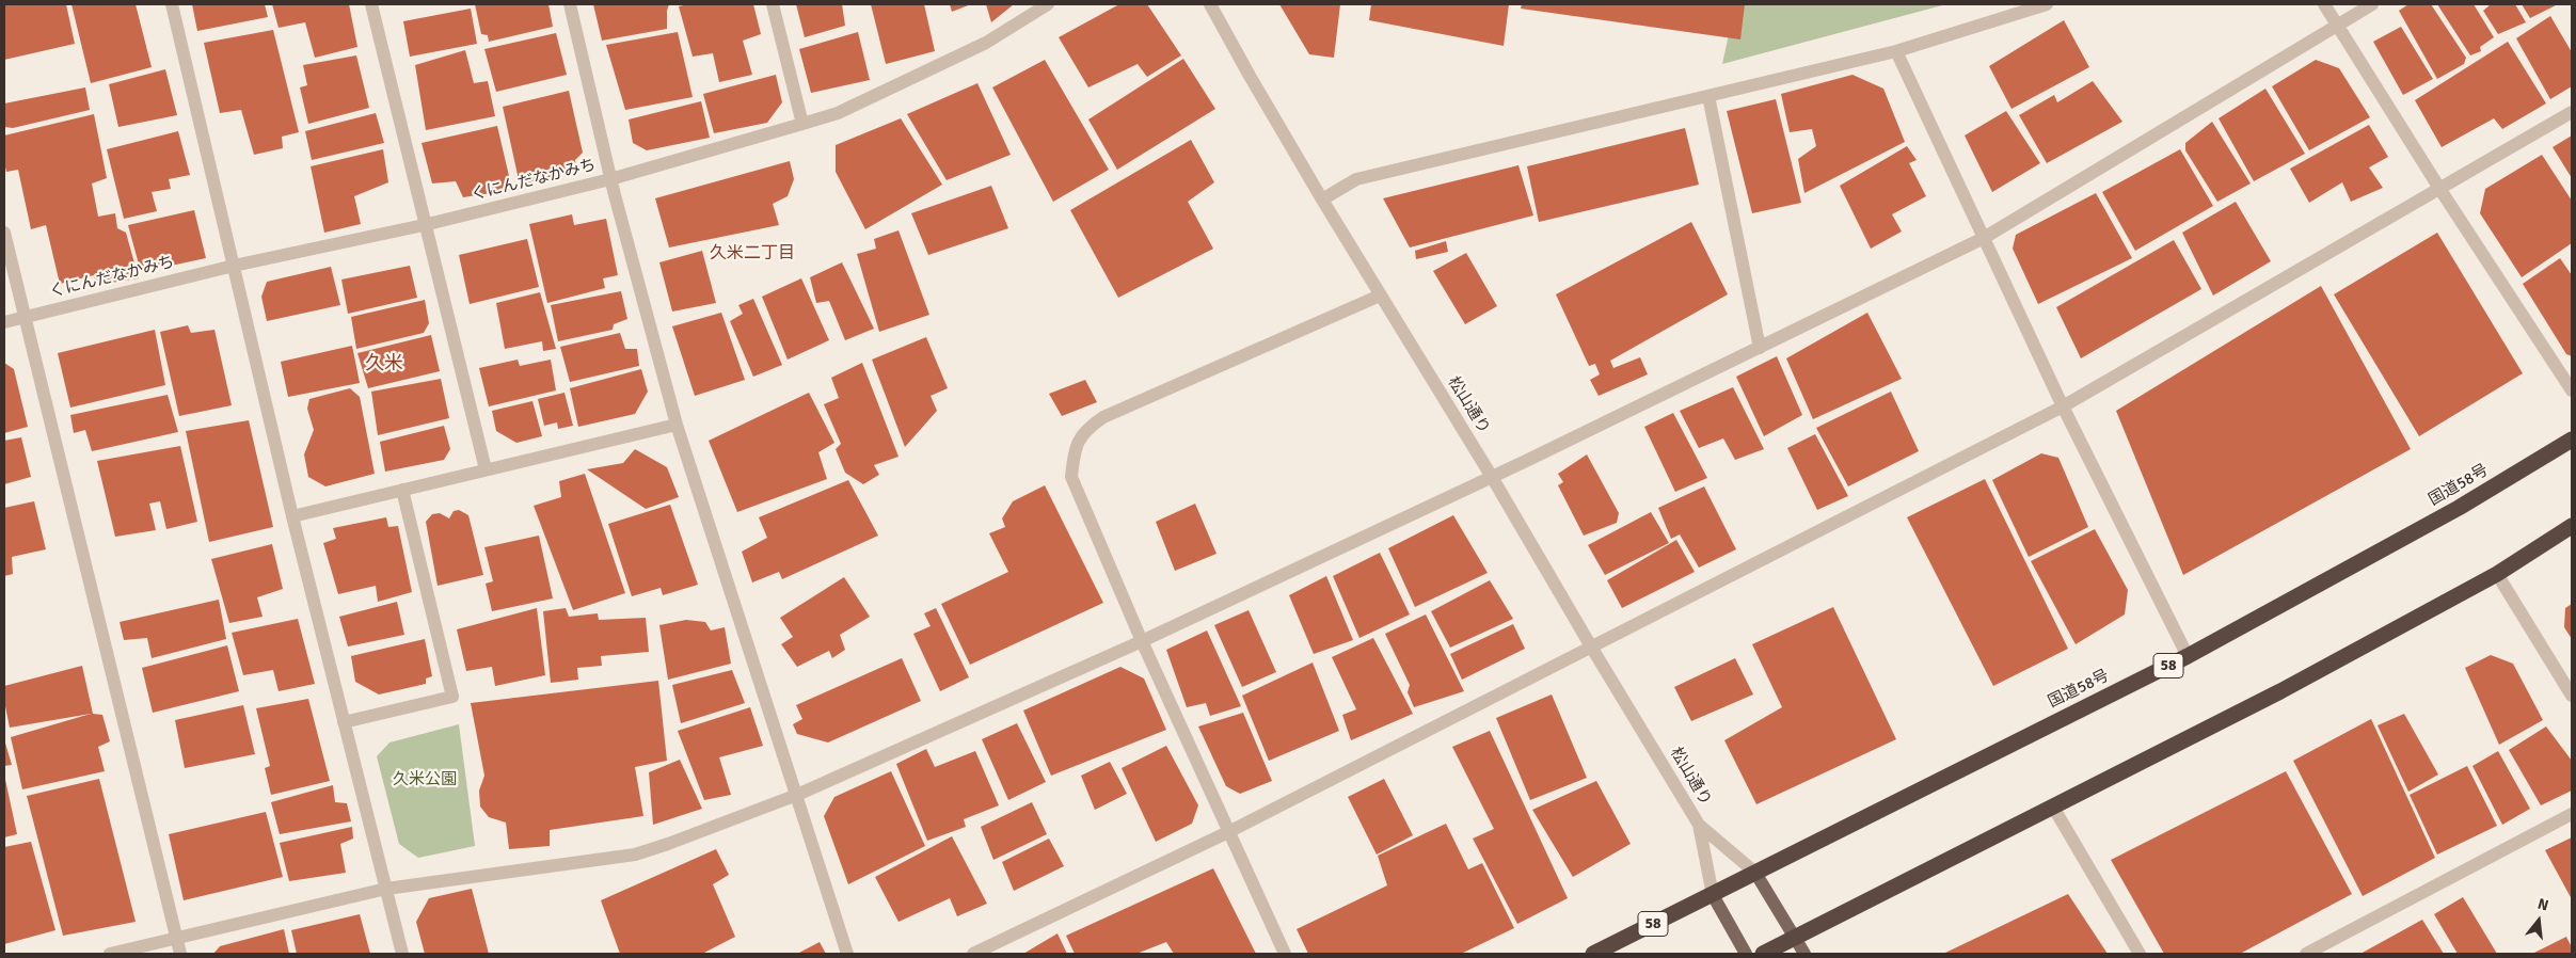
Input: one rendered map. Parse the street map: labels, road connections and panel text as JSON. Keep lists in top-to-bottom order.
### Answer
{
  "streets": {
    "highway": ["国道58号", "58"],
    "street": ["くにんだなかみち", "松山通り"]
  },
  "districts": ["久米二丁目", "久米"],
  "parks": ["久米公園"],
  "north": "top"
}
